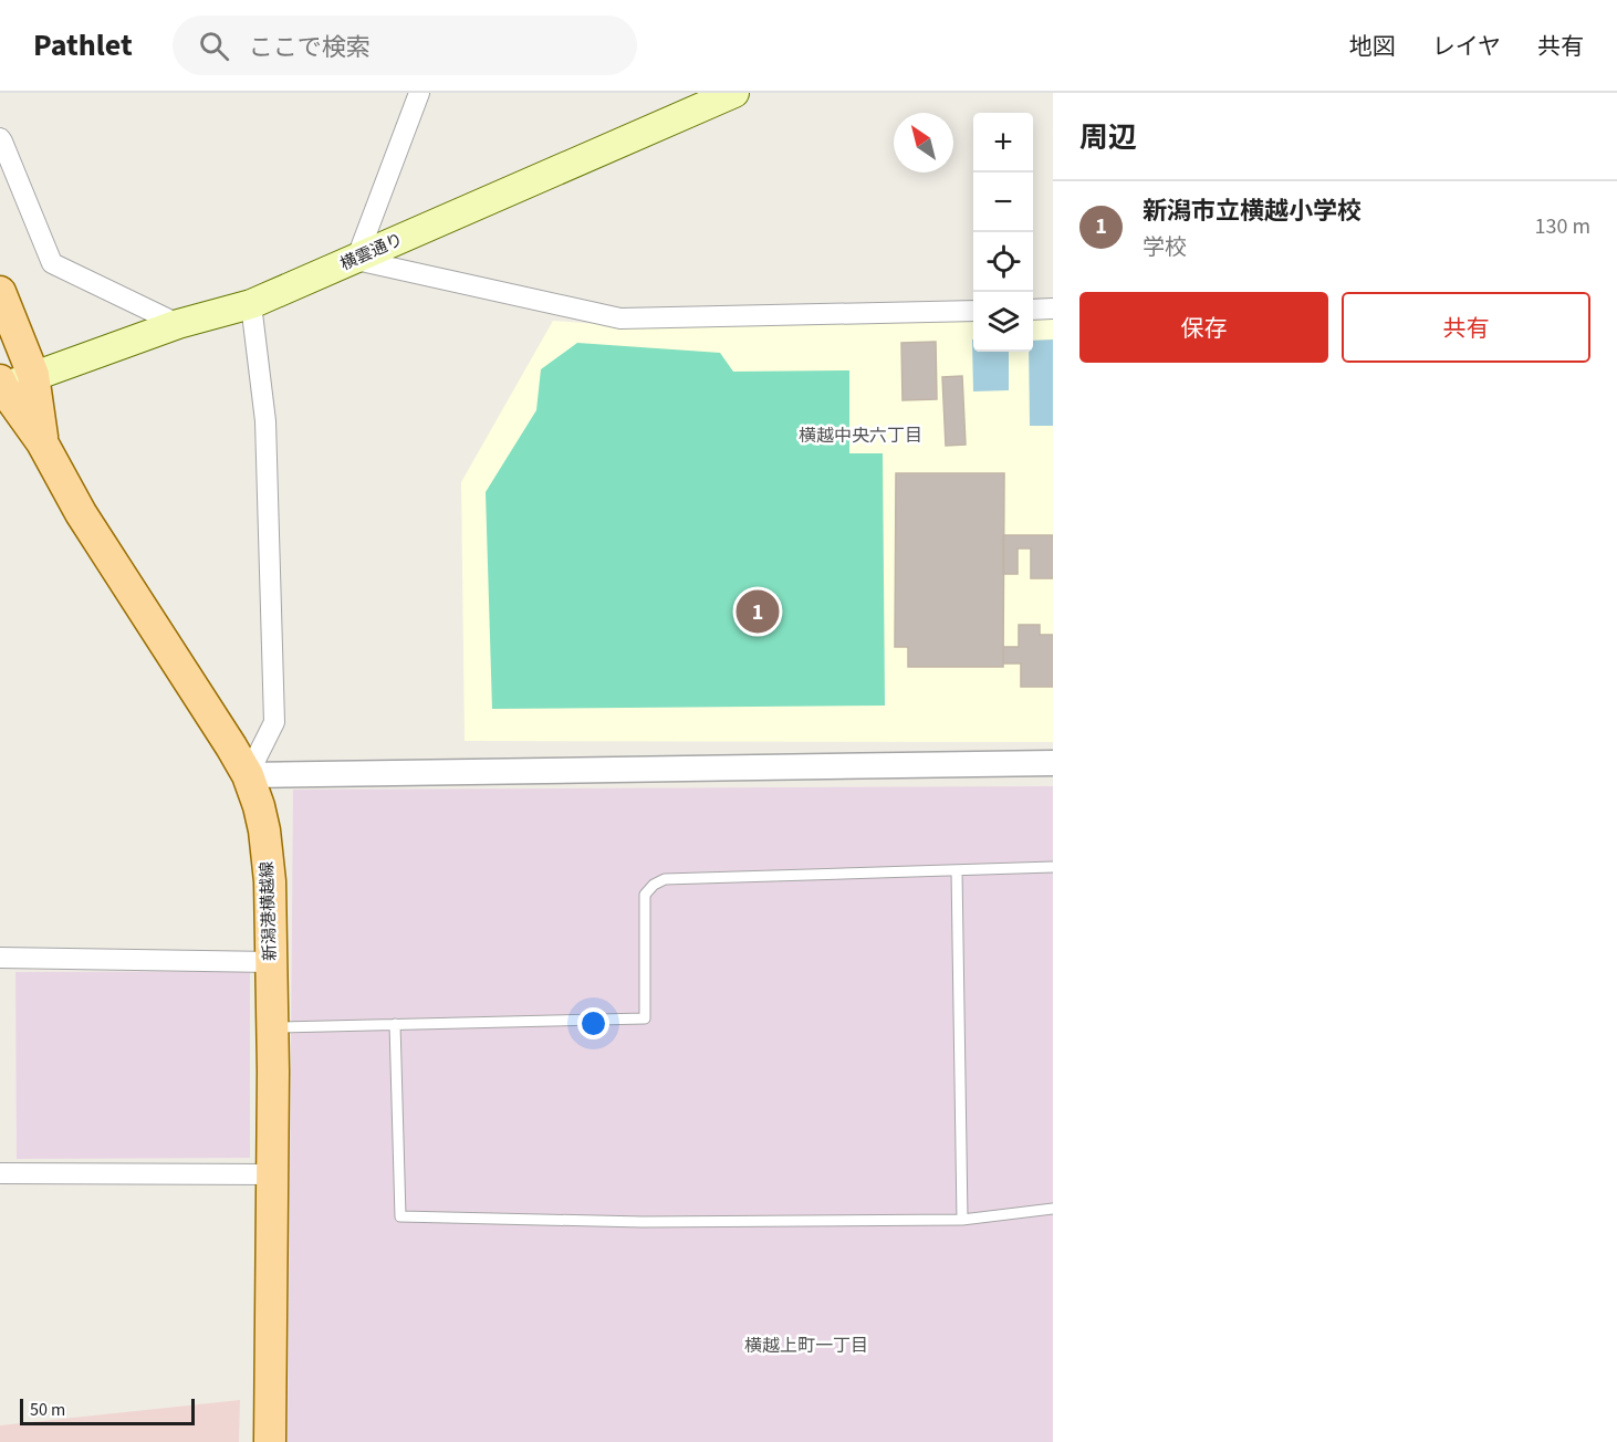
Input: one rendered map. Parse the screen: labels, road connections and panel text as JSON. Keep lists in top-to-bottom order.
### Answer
{
  "streets": {
    "main road": ["横雲通り", "新潟港横越線"]
  },
  "crossings": [
    ["横雲通り", "新潟港横越線"]
  ],
  "districts": ["横越中央六丁目", "横越上町一丁目"],
  "scale_bar": "50 m",
  "north": "top left",
  "page": {
    "header": "Pathlet",
    "search": "ここで検索",
    "nav": ["地図", "レイヤ", "共有"],
    "heading": "周辺",
    "map_buttons": ["+", "−"],
    "list": [
      {
        "mark": "1",
        "name": "新潟市立横越小学校",
        "note": "学校",
        "value": "130 m"
      }
    ],
    "buttons": ["保存", "共有"],
    "pins": "1",
    "scale": "50 m"
  }
}
